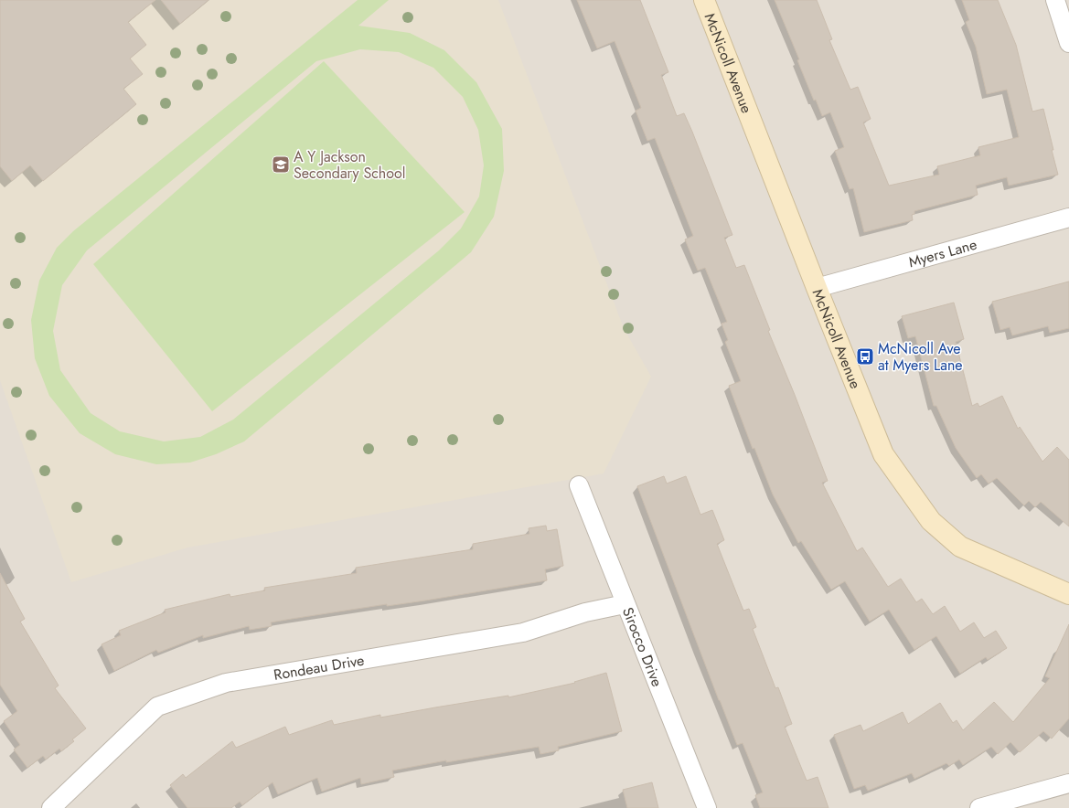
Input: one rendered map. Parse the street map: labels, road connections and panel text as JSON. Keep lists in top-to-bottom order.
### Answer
{
  "streets": {
    "street": [
      "McNicoll Avenue",
      "Myers Lane",
      "Sirocco Drive",
      "Rondeau Drive"
    ]
  },
  "crossings": [
    ["McNicoll Avenue", "Myers Lane"],
    ["Sirocco Drive", "Rondeau Drive"]
  ],
  "places": {
    "school or university": ["A Y Jackson Secondary School"],
    "bus stop": ["McNicoll Ave at Myers Lane"]
  }
}
